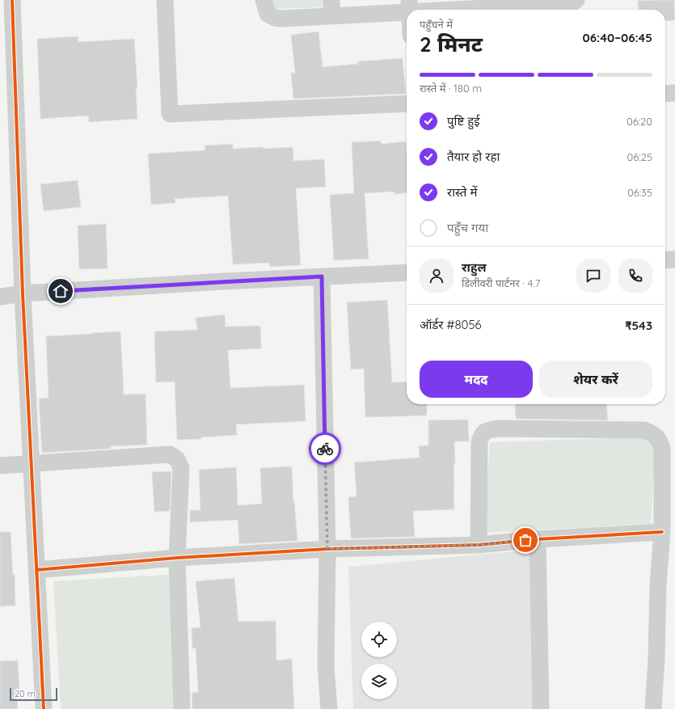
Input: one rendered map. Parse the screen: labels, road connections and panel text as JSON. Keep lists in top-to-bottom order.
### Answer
{
  "scale_bar": "20 m",
  "page": {
    "heading": ["2 मिनट", "पहुँचने में", "06:40–06:45"],
    "panel": [
      "राहुल",
      "डिलीवरी पार्टनर · 4.7",
      "ऑर्डर #8056",
      "₹543"
    ],
    "bar": "रास्ते में · 180 m",
    "list": [
      ["पुष्टि हुई", "06:20"],
      ["तैयार हो रहा", "06:25"],
      ["रास्ते में", "06:35"],
      "पहुँच गया"
    ],
    "buttons": ["मदद", "शेयर करें"],
    "scale": "20 m"
  }
}
